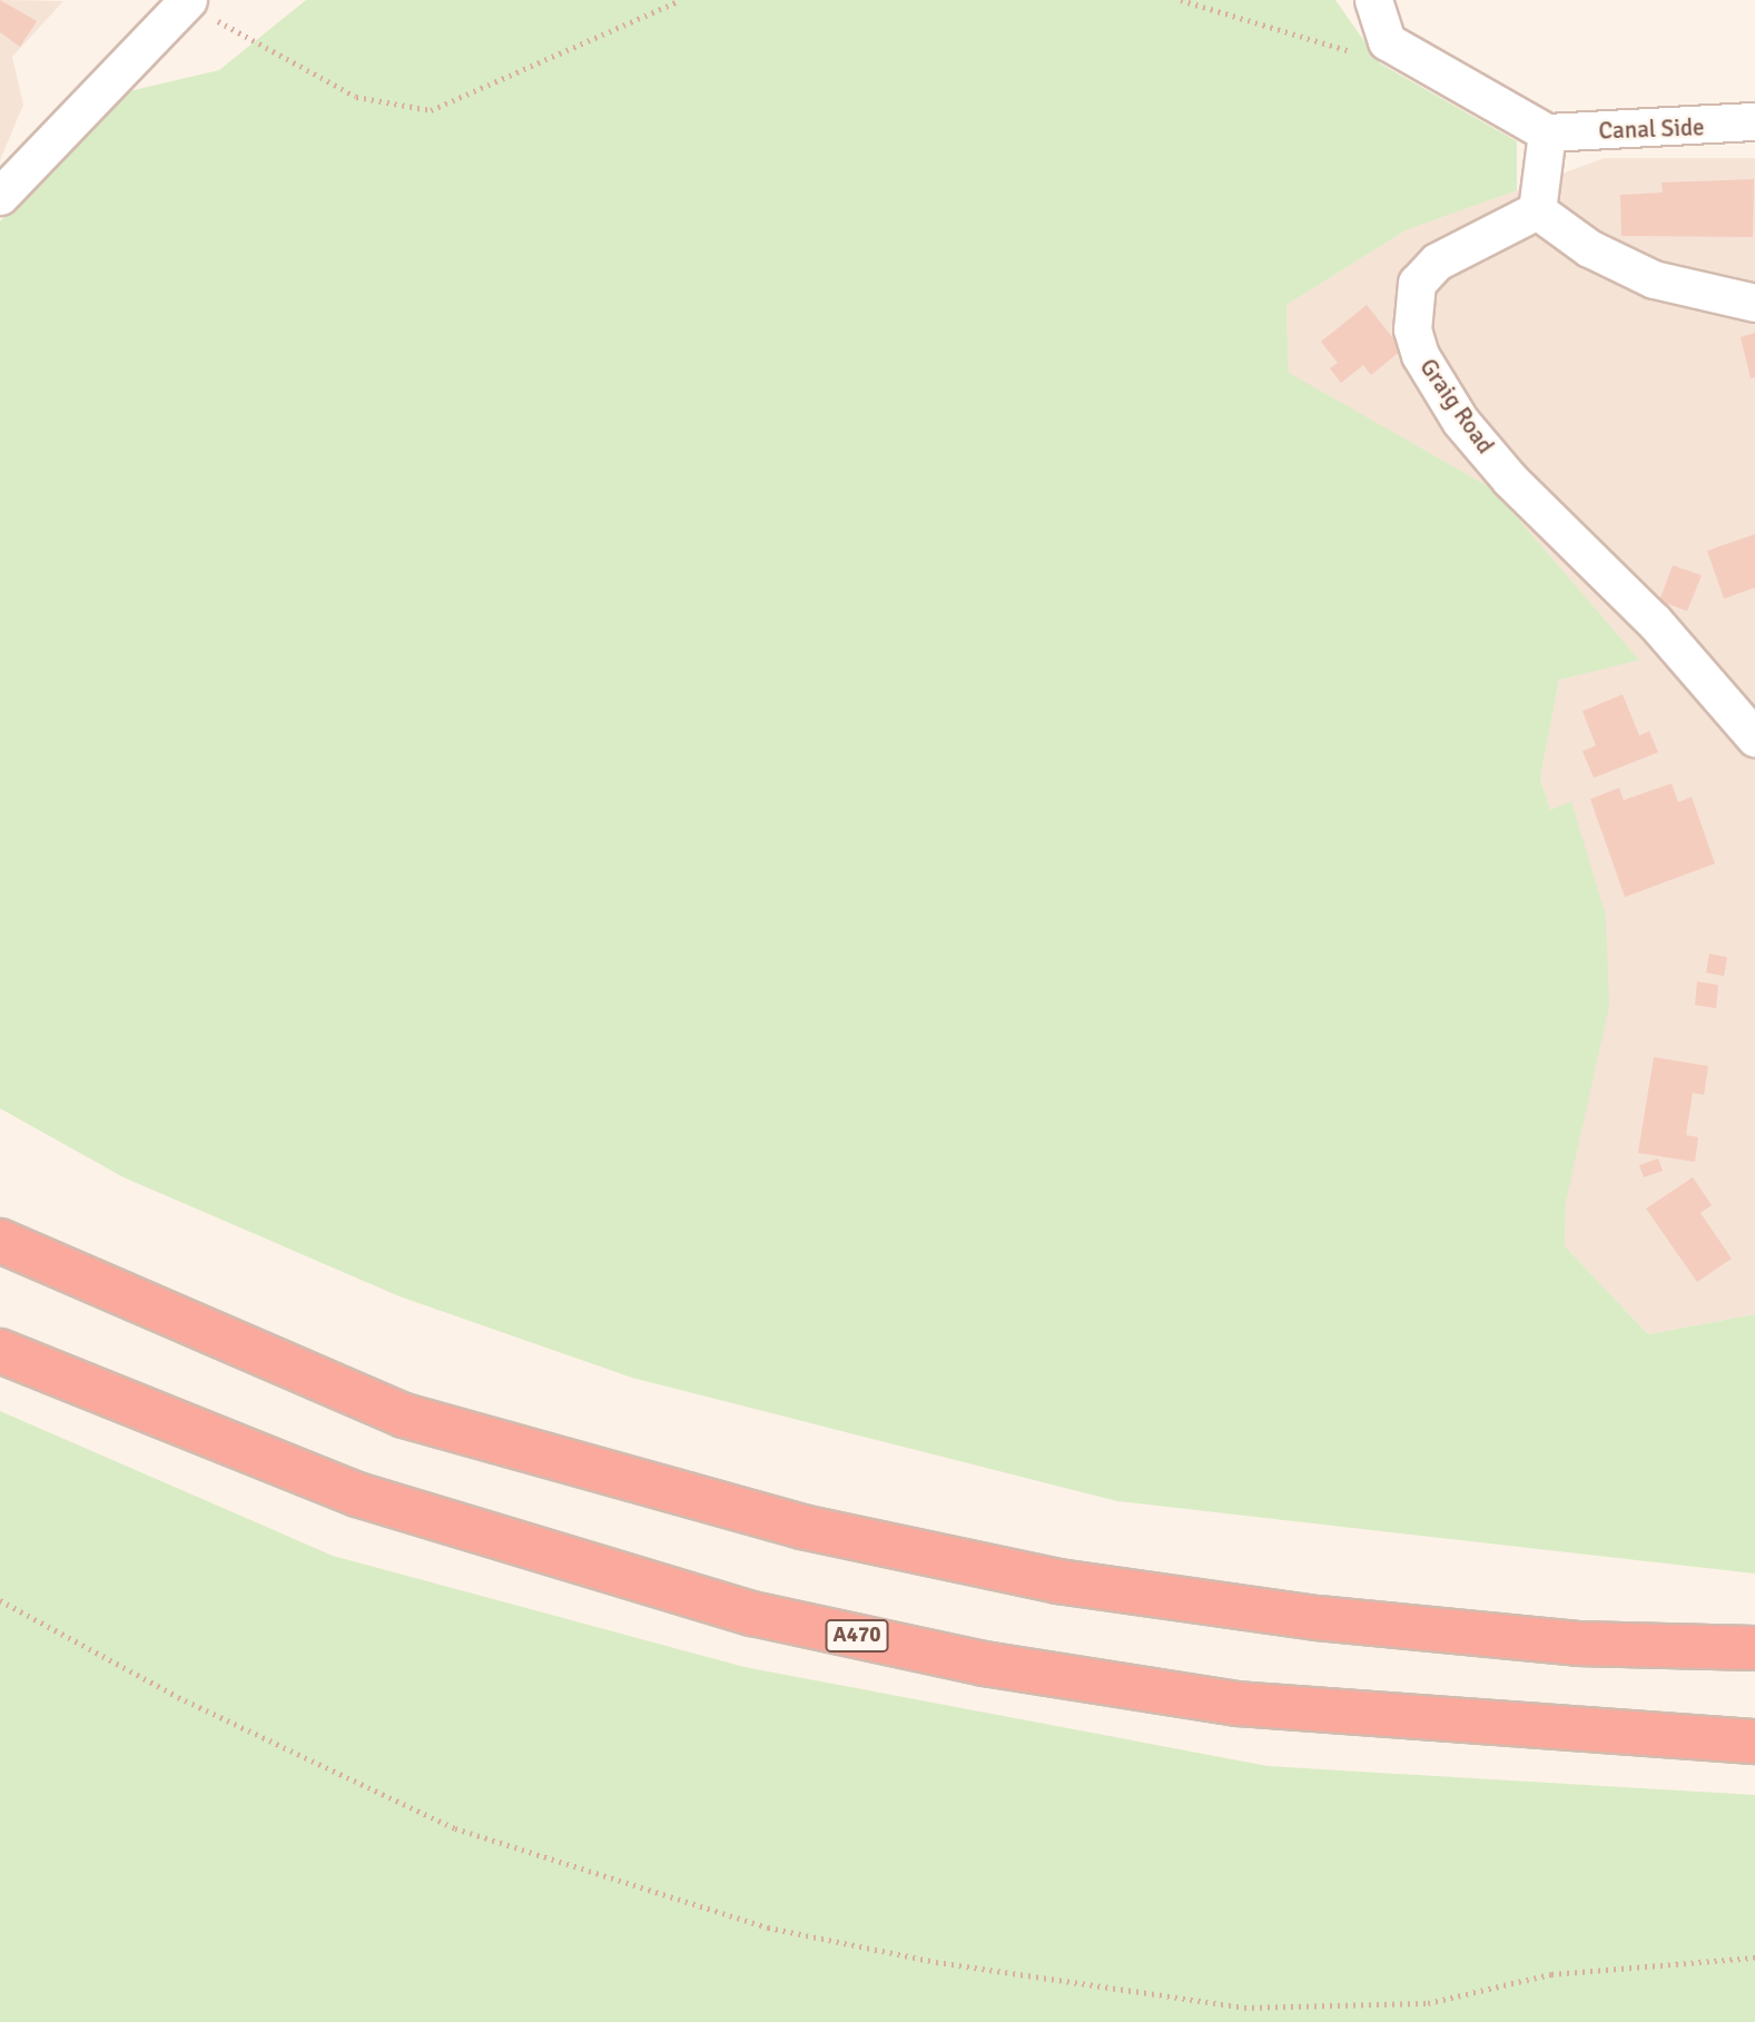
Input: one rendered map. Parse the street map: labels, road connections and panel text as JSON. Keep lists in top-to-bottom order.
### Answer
{
  "streets": {
    "highway": ["A470"],
    "street": ["Canal Side", "Graig Road"]
  }
}
